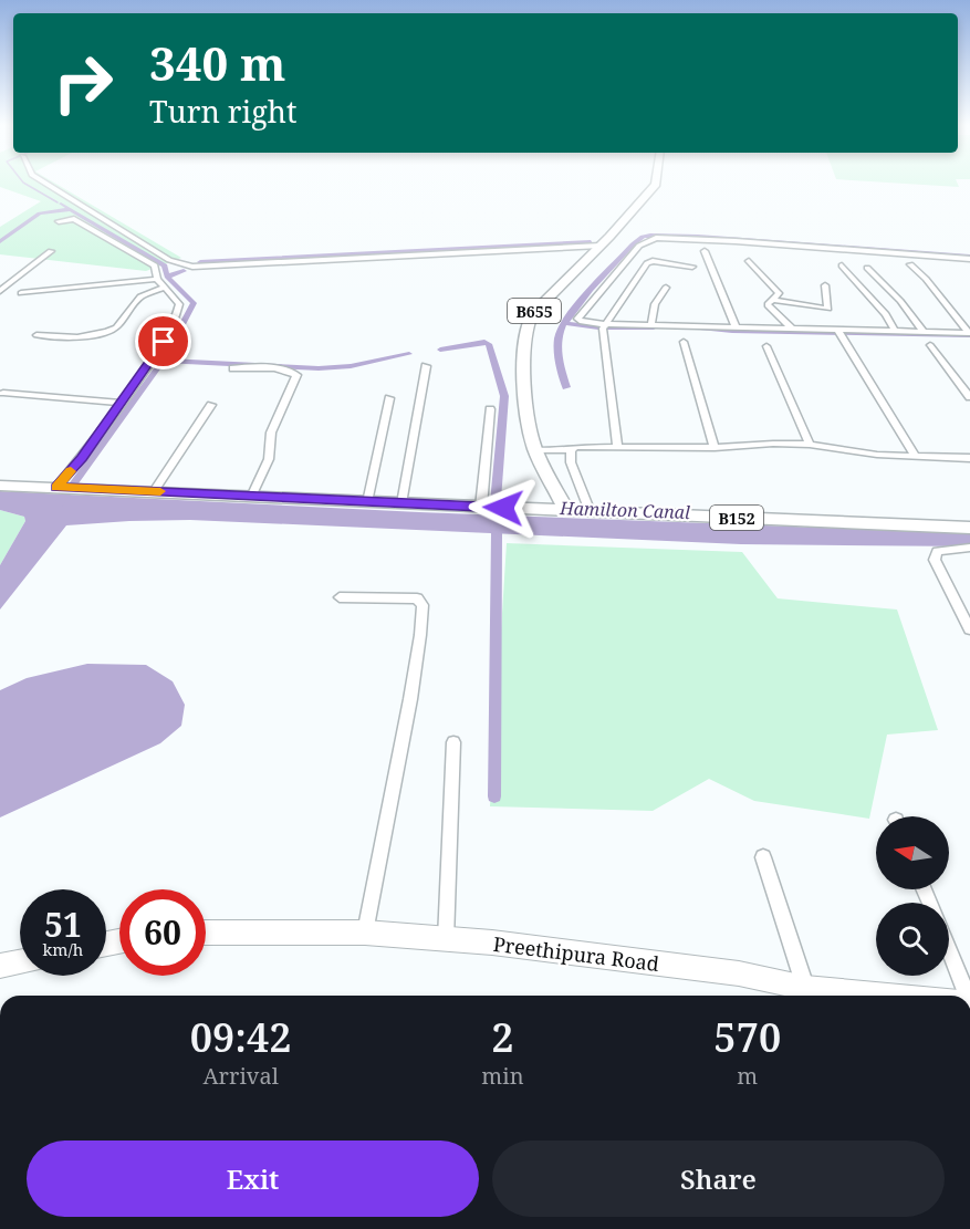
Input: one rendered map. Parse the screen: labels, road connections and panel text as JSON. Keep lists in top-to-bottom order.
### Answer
{
  "streets": {
    "main road": ["B655", "B152"],
    "street": ["Preethipura Road"]
  },
  "crossings": [
    ["B655", "B152"]
  ],
  "water": ["Hamilton Canal"],
  "north": "left",
  "page": {
    "turn": ["340 m", "Turn right"],
    "speed": "51 km/h",
    "limit": "60",
    "eta": [
      "09:42",
      "Arrival",
      "2",
      "min",
      "570",
      "m"
    ],
    "buttons": ["Exit", "Share"]
  }
}
